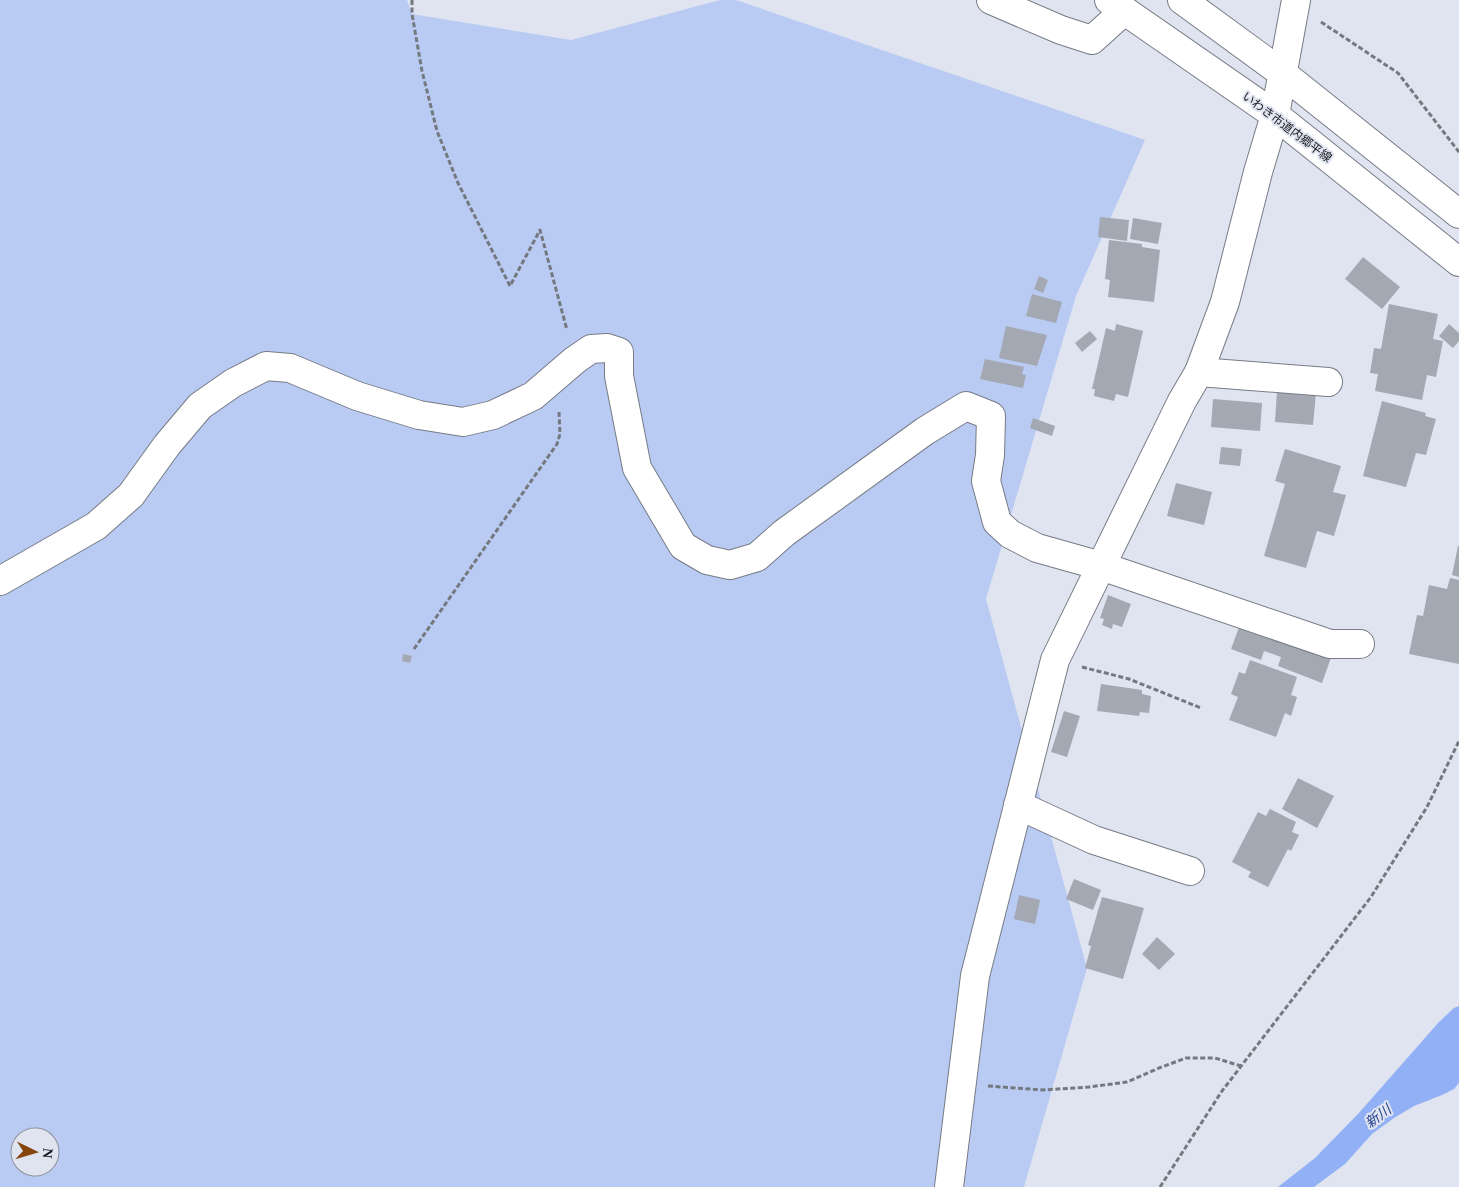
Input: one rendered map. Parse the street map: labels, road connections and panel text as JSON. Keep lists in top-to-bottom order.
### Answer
{
  "streets": {
    "street": ["いわき市道内郷平線"]
  },
  "water": ["新川"],
  "north": "right"
}
